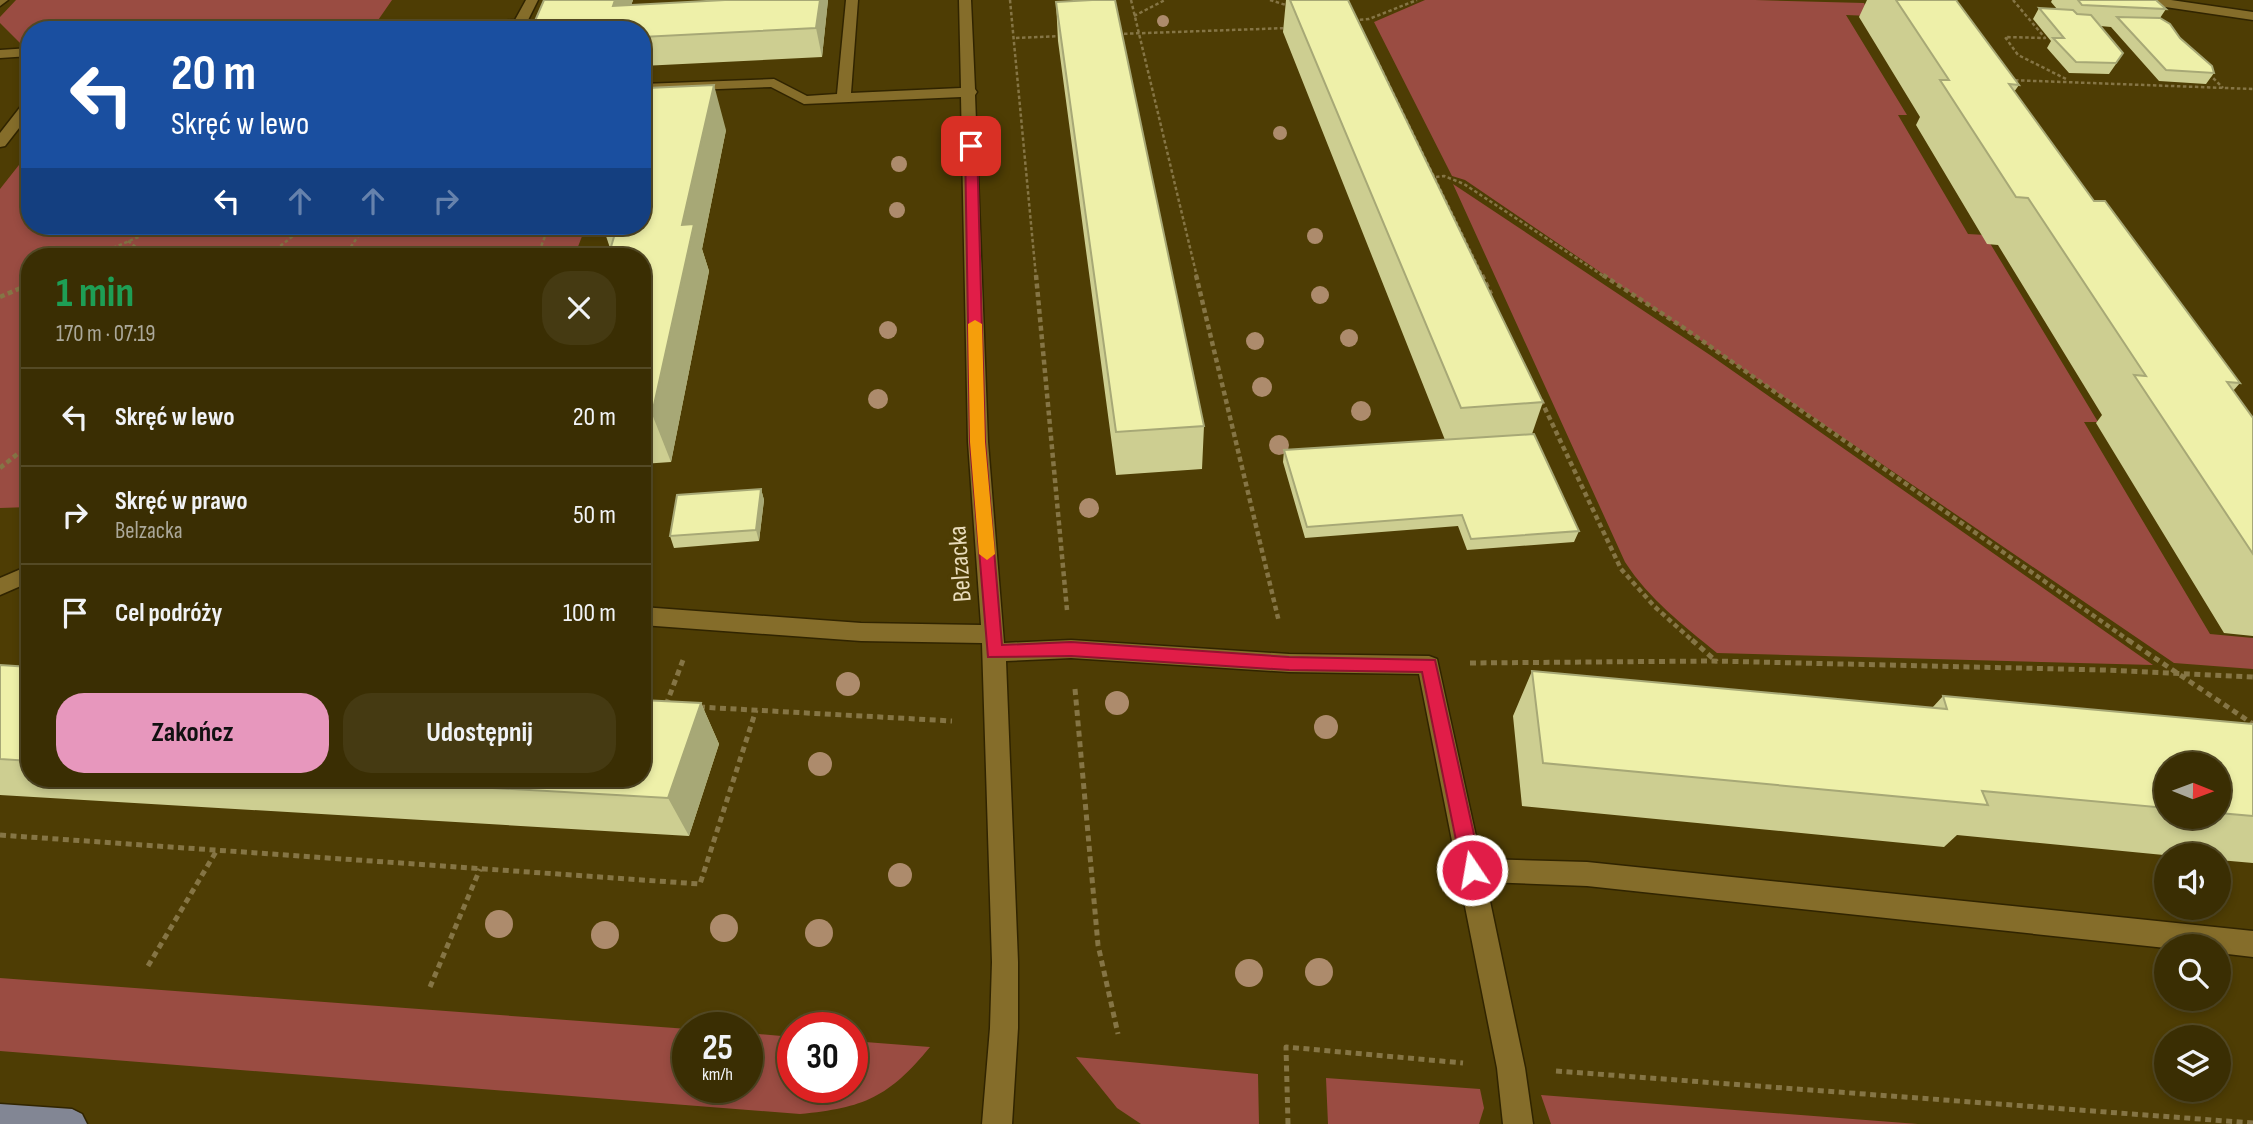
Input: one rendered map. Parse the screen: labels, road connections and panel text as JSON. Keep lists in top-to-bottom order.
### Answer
{
  "streets": {
    "street": ["Belzacka"]
  },
  "north": "right",
  "page": {
    "turn": ["20 m", "Skręć w lewo"],
    "heading": ["1 min", "170 m · 07:19"],
    "list": [
      {
        "name": "Skręć w lewo",
        "value": "20 m"
      },
      {
        "name": "Skręć w prawo",
        "note": "Belzacka",
        "value": "50 m"
      },
      {
        "name": "Cel podróży",
        "value": "100 m"
      }
    ],
    "buttons": ["Zakończ", "Udostępnij"],
    "speed": "25 km/h",
    "limit": "30"
  }
}
